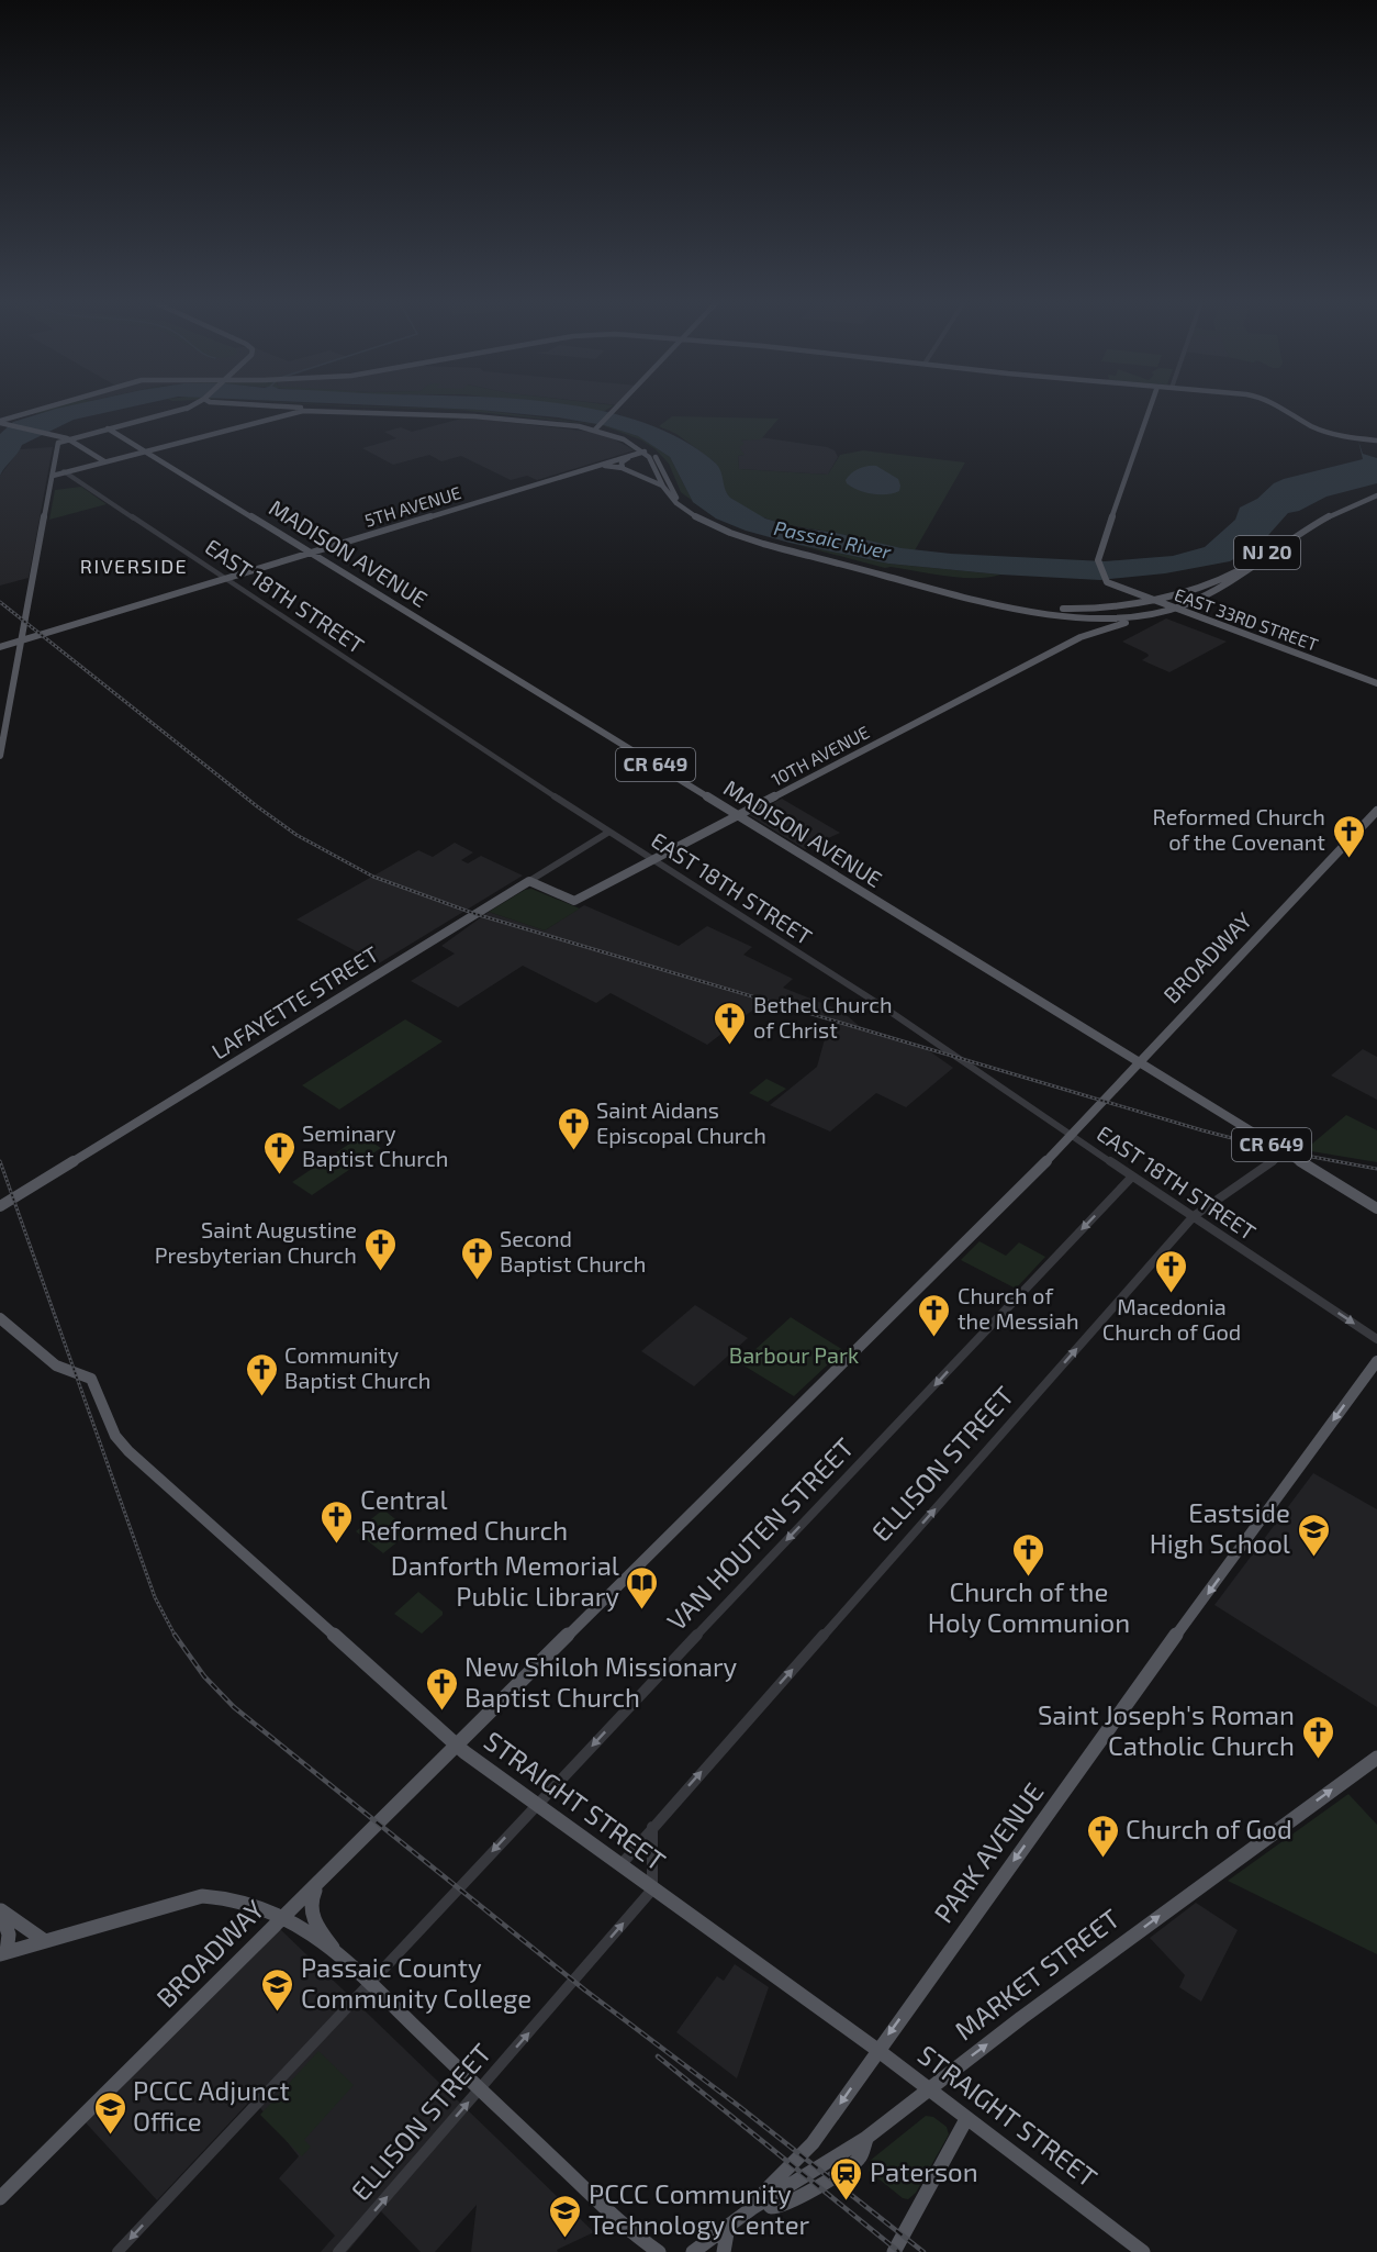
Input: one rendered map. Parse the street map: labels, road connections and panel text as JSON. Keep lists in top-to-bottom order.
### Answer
{
  "streets": {
    "main road": [
      "5TH AVENUE",
      "NJ 20",
      "MADISON AVENUE",
      "EAST 33RD STREET",
      "10TH AVENUE",
      "CR 649",
      "BROADWAY",
      "LAFAYETTE STREET",
      "STRAIGHT STREET",
      "PARK AVENUE",
      "MARKET STREET"
    ],
    "street": ["EAST 18TH STREET", "ELLISON STREET", "VAN HOUTEN STREET"]
  },
  "crossings": [
    ["5TH AVENUE", "NJ 20"],
    ["5TH AVENUE", "MADISON AVENUE"],
    ["5TH AVENUE", "EAST 18TH STREET"],
    ["NJ 20", "MADISON AVENUE"],
    ["NJ 20", "EAST 18TH STREET"],
    ["NJ 20", "EAST 33RD STREET"],
    ["NJ 20", "10TH AVENUE"],
    ["MADISON AVENUE", "10TH AVENUE"],
    ["MADISON AVENUE", "BROADWAY"],
    ["MADISON AVENUE", "ELLISON STREET"],
    ["EAST 18TH STREET", "10TH AVENUE"],
    ["EAST 18TH STREET", "BROADWAY"],
    ["EAST 18TH STREET", "LAFAYETTE STREET"],
    ["EAST 18TH STREET", "ELLISON STREET"],
    ["EAST 18TH STREET", "VAN HOUTEN STREET"],
    ["10TH AVENUE", "LAFAYETTE STREET"],
    ["BROADWAY", "STRAIGHT STREET"],
    ["ELLISON STREET", "STRAIGHT STREET"],
    ["VAN HOUTEN STREET", "STRAIGHT STREET"],
    ["STRAIGHT STREET", "PARK AVENUE"],
    ["STRAIGHT STREET", "MARKET STREET"],
    ["PARK AVENUE", "MARKET STREET"]
  ],
  "one_way": [
    "ELLISON STREET",
    "VAN HOUTEN STREET",
    "PARK AVENUE",
    "MARKET STREET"
  ],
  "districts": ["RIVERSIDE"],
  "water": ["Passaic River"],
  "parks": ["Barbour Park"],
  "places": {
    "church": [
      "Reformed Church of the Covenant",
      "Bethel Church of Christ",
      "Saint Aidans Episcopal Church",
      "Seminary Baptist Church",
      "Saint Augustine Presbyterian Church",
      "Second Baptist Church",
      "Macedonia Church of God",
      "Church of the Messiah",
      "Community Baptist Church",
      "Central Reformed Church",
      "Church of the Holy Communion",
      "New Shiloh Missionary Baptist Church",
      "Saint Joseph's Roman Catholic Church",
      "Church of God"
    ],
    "school or university": [
      "Eastside High School",
      "Passaic County Community College",
      "PCCC Adjunct Office",
      "PCCC Community Technology Center"
    ],
    "library": ["Danforth Memorial Public Library"],
    "station": ["Paterson"]
  }
}
